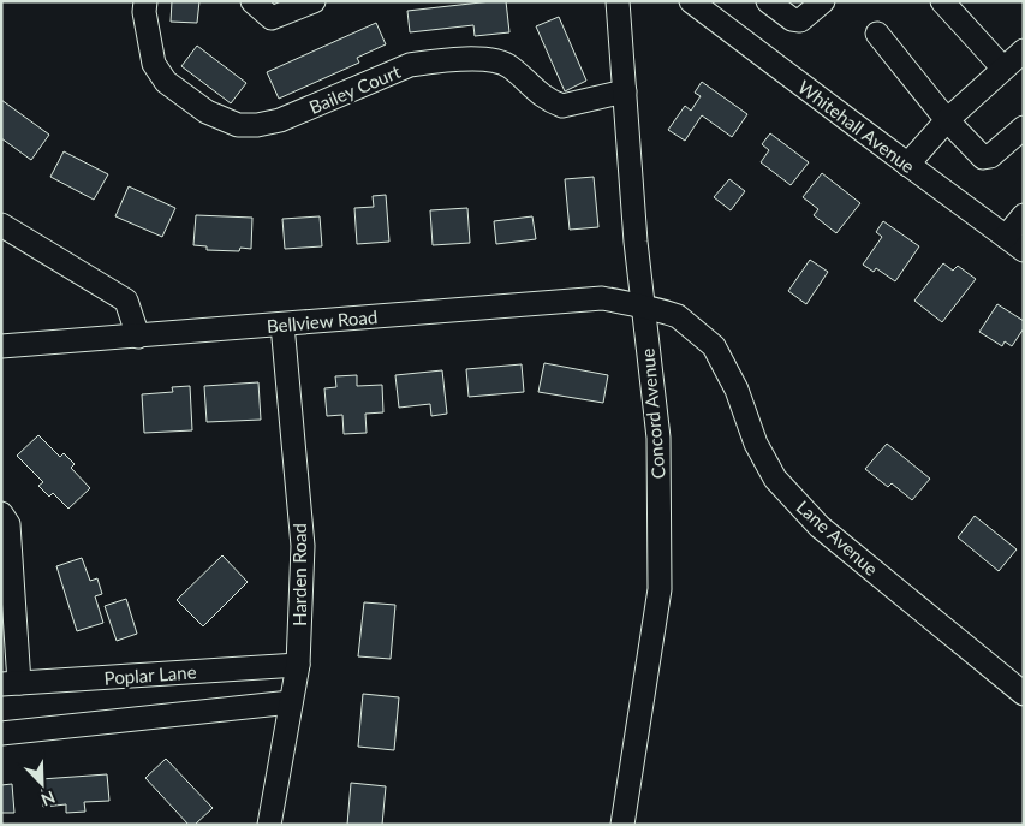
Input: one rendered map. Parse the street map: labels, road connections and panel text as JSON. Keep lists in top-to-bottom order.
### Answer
{
  "streets": {
    "street": [
      "Bailey Court",
      "Whitehall Avenue",
      "Bellview Road",
      "Concord Avenue",
      "Lane Avenue",
      "Harden Road",
      "Poplar Lane"
    ]
  },
  "crossings": [
    ["Bailey Court", "Concord Avenue"],
    ["Bellview Road", "Concord Avenue"],
    ["Bellview Road", "Lane Avenue"],
    ["Bellview Road", "Harden Road"],
    ["Concord Avenue", "Lane Avenue"],
    ["Harden Road", "Poplar Lane"]
  ],
  "north": "bottom right"
}
